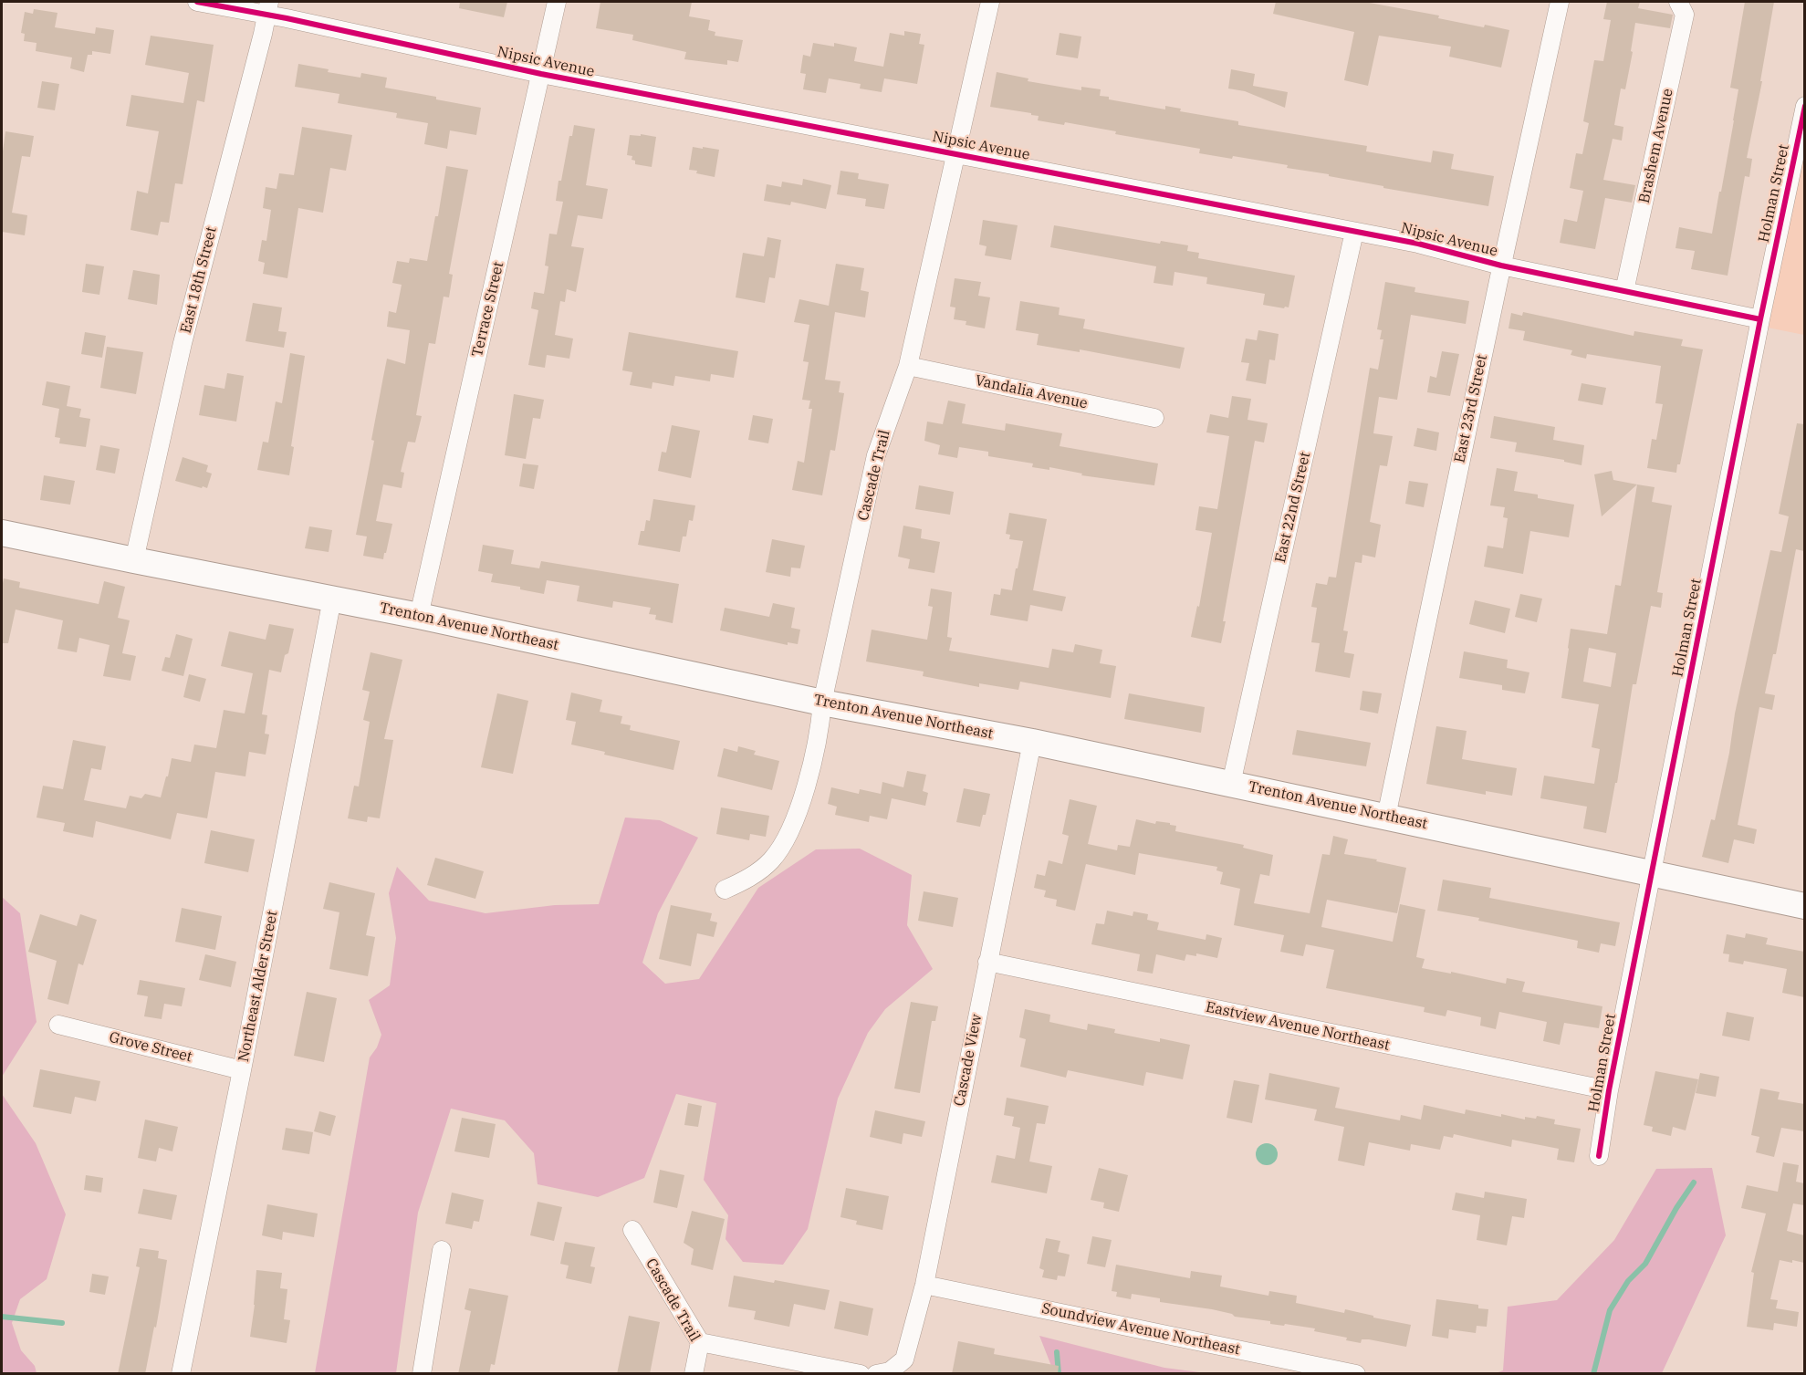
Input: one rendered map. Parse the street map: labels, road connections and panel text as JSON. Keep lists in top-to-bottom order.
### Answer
{
  "streets": {
    "main road": ["Trenton Avenue Northeast"],
    "street": [
      "Nipsic Avenue",
      "Brashem Avenue",
      "Holman Street",
      "East 18th Street",
      "Terrace Street",
      "Vandalia Avenue",
      "East 23rd Street",
      "Cascade Trail",
      "East 22nd Street",
      "Northeast Alder Street",
      "Eastview Avenue Northeast",
      "Grove Street",
      "Cascade View",
      "Soundview Avenue Northeast"
    ]
  },
  "crossings": [
    ["Nipsic Avenue", "Brashem Avenue"],
    ["Nipsic Avenue", "Holman Street"],
    ["Nipsic Avenue", "East 18th Street"],
    ["Nipsic Avenue", "Terrace Street"],
    ["Nipsic Avenue", "East 23rd Street"],
    ["Nipsic Avenue", "Cascade Trail"],
    ["Nipsic Avenue", "East 22nd Street"],
    ["Holman Street", "Trenton Avenue Northeast"],
    ["Holman Street", "Eastview Avenue Northeast"],
    ["East 18th Street", "Trenton Avenue Northeast"],
    ["Terrace Street", "Trenton Avenue Northeast"],
    ["Vandalia Avenue", "Cascade Trail"],
    ["East 23rd Street", "Trenton Avenue Northeast"],
    ["Cascade Trail", "Trenton Avenue Northeast"],
    ["East 22nd Street", "Trenton Avenue Northeast"],
    ["Trenton Avenue Northeast", "Northeast Alder Street"],
    ["Trenton Avenue Northeast", "Cascade View"],
    ["Northeast Alder Street", "Grove Street"],
    ["Eastview Avenue Northeast", "Cascade View"],
    ["Cascade View", "Soundview Avenue Northeast"]
  ]
}
